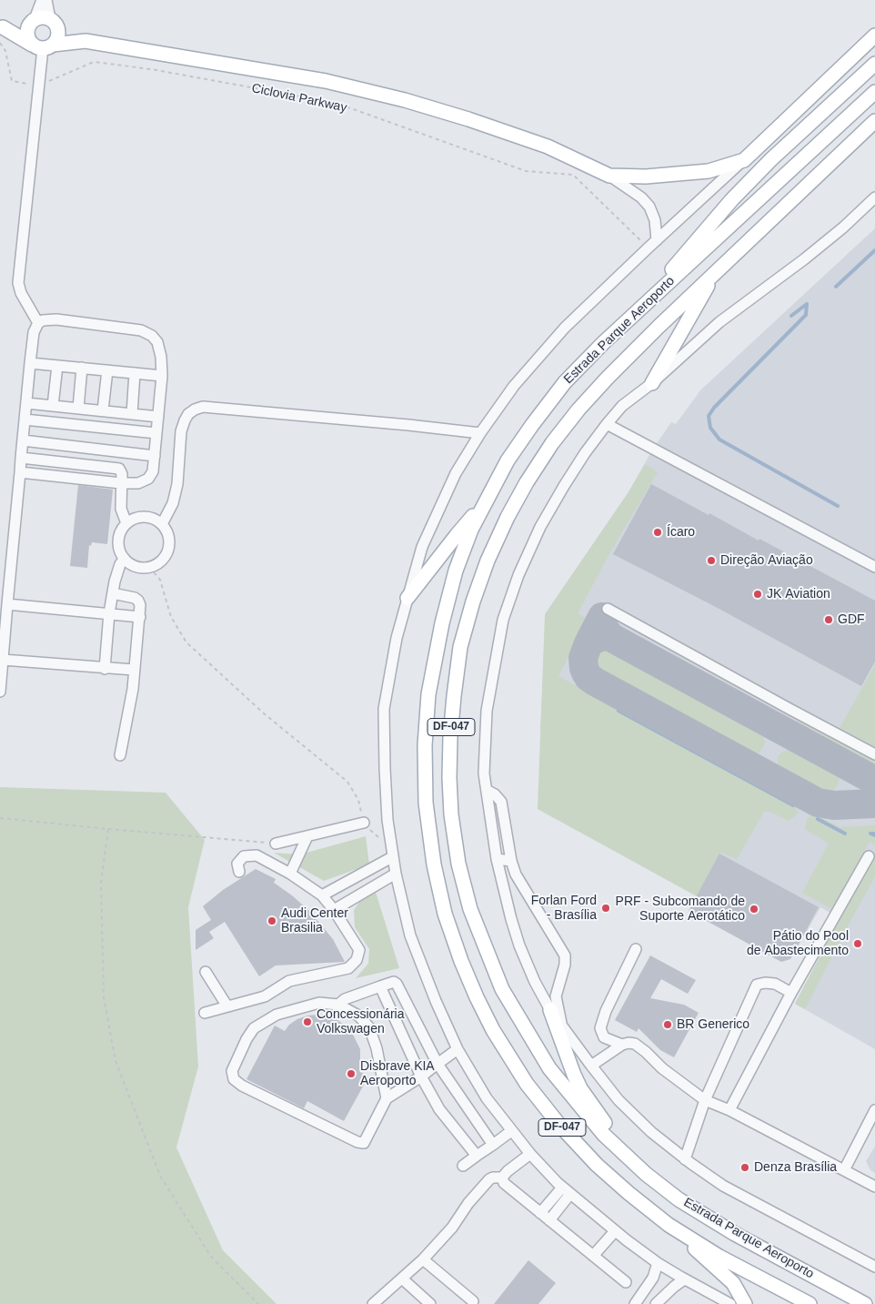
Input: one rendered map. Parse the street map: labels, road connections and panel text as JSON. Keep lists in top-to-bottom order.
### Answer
{
  "streets": {
    "main road": ["Ciclovia Parkway", "Estrada Parque Aeroporto", "DF-047"]
  },
  "places": [
    "Ícaro",
    "Direção Aviação",
    "JK Aviation",
    "GDF",
    "Forlan Ford - Brasília",
    "PRF - Subcomando de Suporte Aerotático",
    "Audi Center Brasilia",
    "Pátio do Pool de Abastecimento",
    "Concessionária Volkswagen",
    "BR Generico",
    "Disbrave KIA Aeroporto",
    "Denza Brasília"
  ]
}
